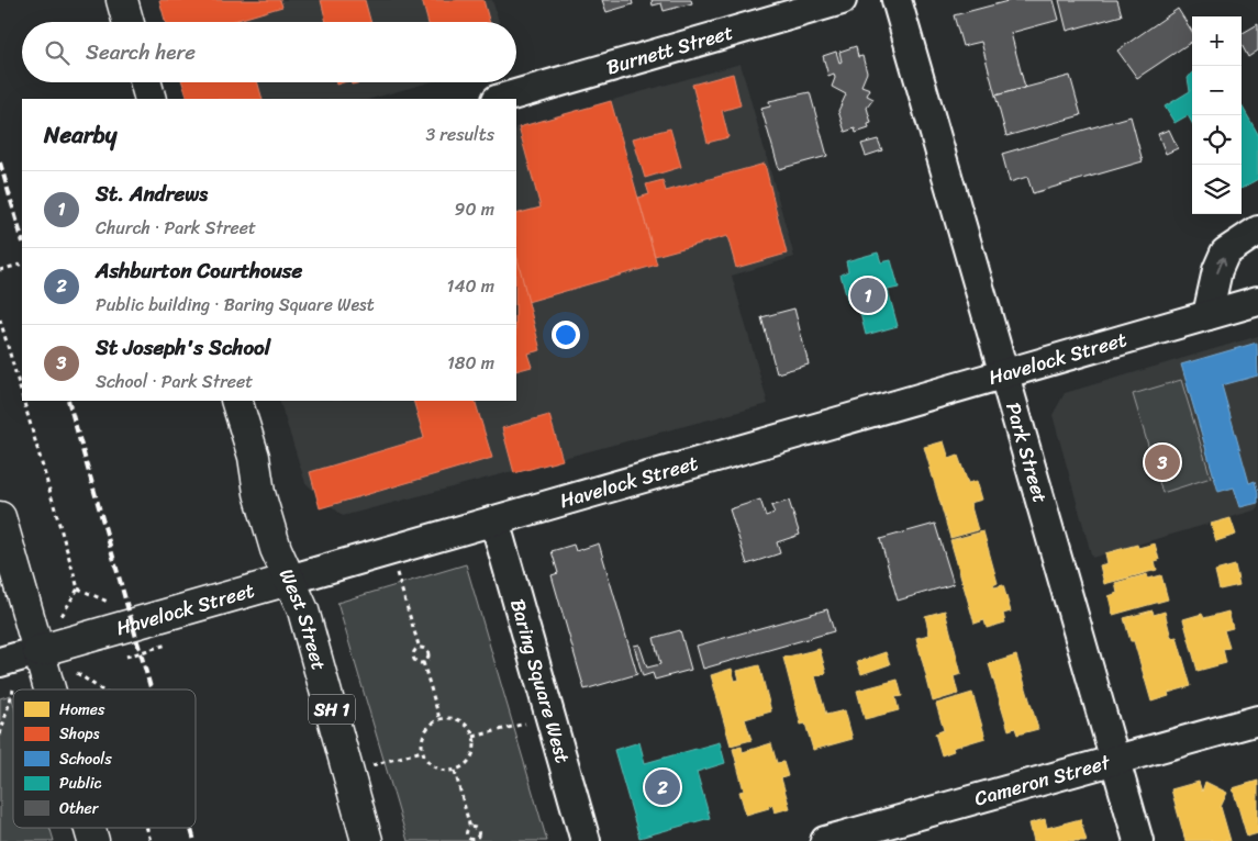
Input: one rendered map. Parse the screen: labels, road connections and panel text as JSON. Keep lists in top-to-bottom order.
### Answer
{
  "streets": {
    "main road": ["Havelock Street", "West Street", "SH 1"],
    "street": [
      "Burnett Street",
      "Park Street",
      "Baring Square West",
      "Cameron Street"
    ]
  },
  "crossings": [
    ["Havelock Street", "Park Street"],
    ["Havelock Street", "West Street"],
    ["Havelock Street", "Baring Square West"],
    ["Park Street", "Cameron Street"]
  ],
  "legend": [
    "Homes",
    "Shops",
    "Schools",
    "Public",
    "Other"
  ],
  "page": {
    "map_buttons": ["+", "−"],
    "search": "Search here",
    "heading": ["Nearby", "3 results"],
    "list": [
      {
        "mark": "1",
        "name": "St. Andrews",
        "note": "Church · Park Street",
        "value": "90 m"
      },
      {
        "mark": "2",
        "name": "Ashburton Courthouse",
        "note": "Public building · Baring Square West",
        "value": "140 m"
      },
      {
        "mark": "3",
        "name": "St Joseph's School",
        "note": "School · Park Street",
        "value": "180 m"
      }
    ],
    "pins": ["1", "3", "2"]
  }
}
